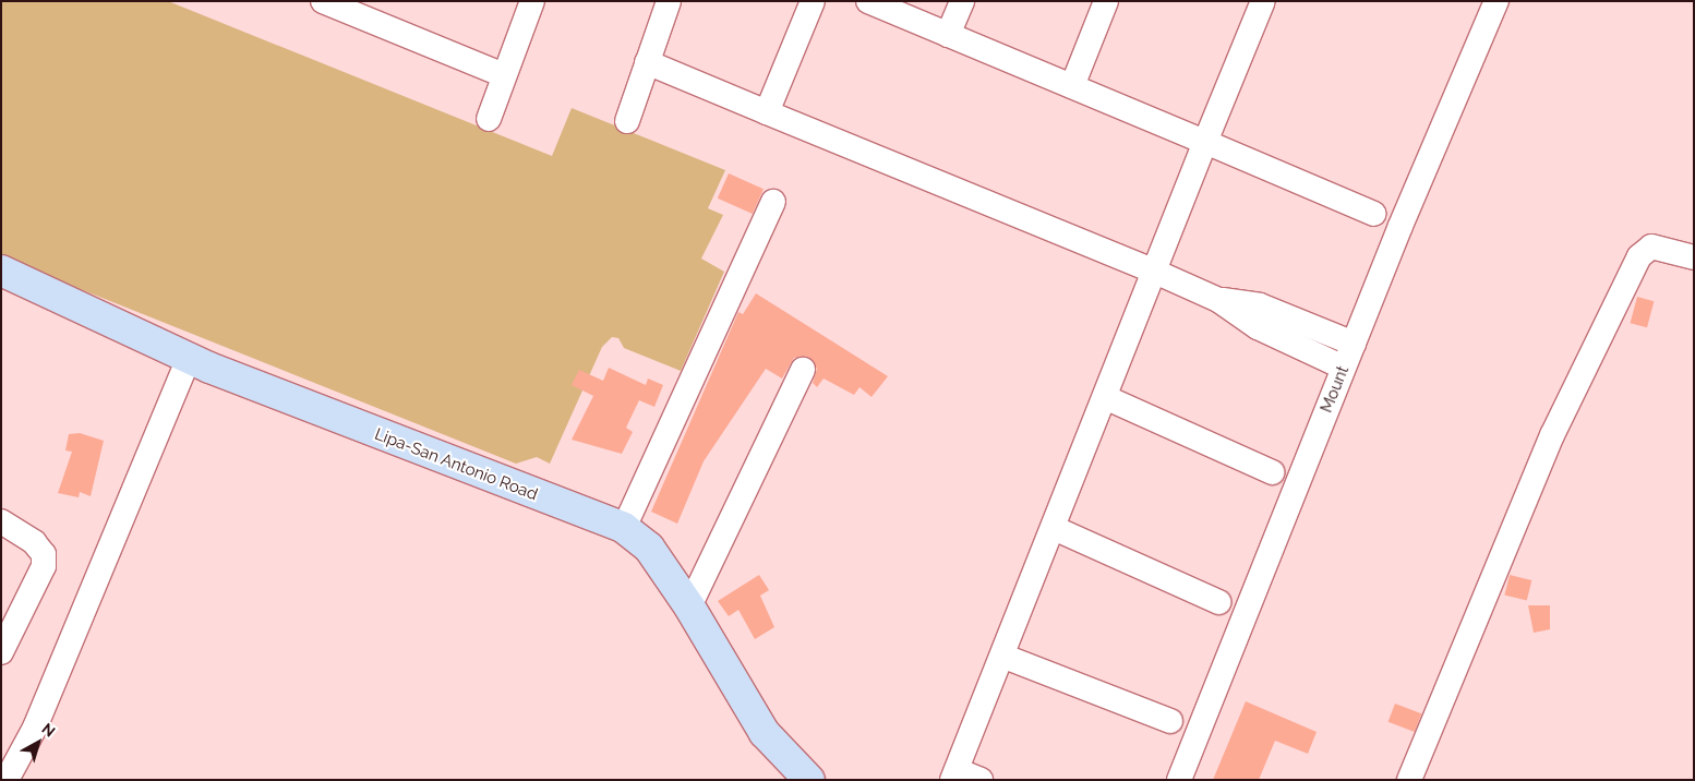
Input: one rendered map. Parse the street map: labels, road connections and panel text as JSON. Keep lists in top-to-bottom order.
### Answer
{
  "streets": {
    "main road": ["Lipa-San Antonio Road"],
    "street": ["Mount"]
  },
  "north": "top right"
}
